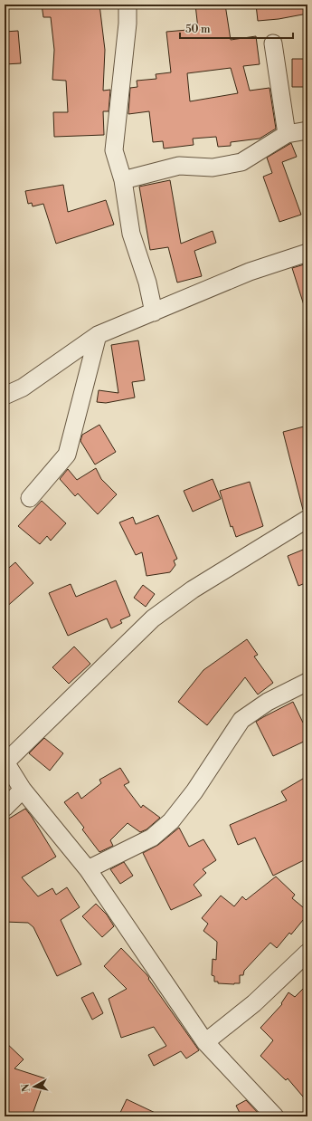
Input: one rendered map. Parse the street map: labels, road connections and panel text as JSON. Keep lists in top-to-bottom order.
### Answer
{
  "scale_bar": "50 m",
  "north": "left"
}
